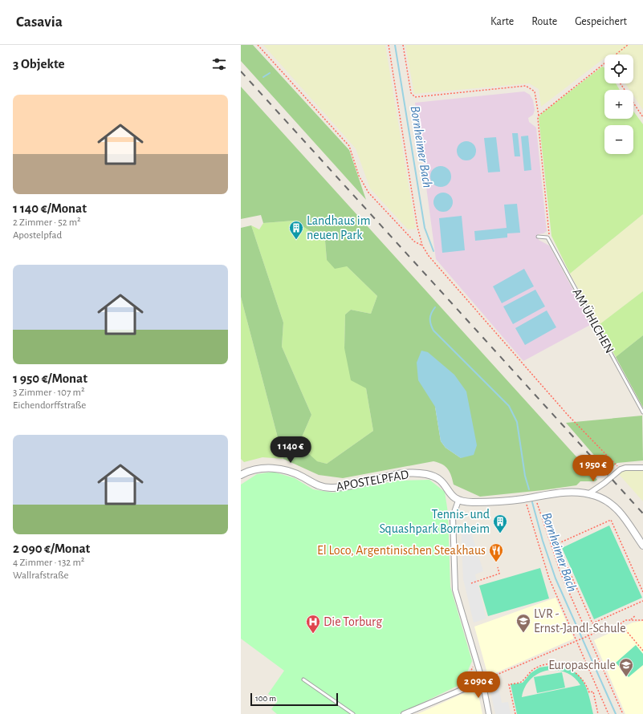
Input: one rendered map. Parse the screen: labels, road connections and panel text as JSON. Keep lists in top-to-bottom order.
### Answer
{
  "streets": {
    "street": ["APOSTELPFAD"],
    "lane": ["AM ÜHLCHEN"]
  },
  "water": ["Bornheimer Bach"],
  "places": {
    "building": ["Landhaus im neuen Park", "Tennis- und Squashpark Bornheim"],
    "restaurant": ["El Loco, Argentinischen Steakhaus"],
    "school or university": ["LVR - Ernst-Jandl-Schule", "Europaschule"],
    "hospital": ["Die Torburg"]
  },
  "scale_bar": "100 m",
  "page": {
    "header": "Casavia",
    "nav": ["Karte", "Route", "Gespeichert"],
    "heading": "3 Objekte",
    "map_buttons": ["+", "−"],
    "list": [
      {
        "name": "1 140 €/Monat",
        "note": "2 Zimmer · 52 m² · Apostelpfad"
      },
      {
        "name": "1 950 €/Monat",
        "note": "3 Zimmer · 107 m² · Eichendorffstraße"
      },
      {
        "name": "2 090 €/Monat",
        "note": "4 Zimmer · 132 m² · Wallrafstraße"
      }
    ],
    "price": ["1 140 €", "1 950 €", "2 090 €"],
    "scale": "100 m"
  }
}
